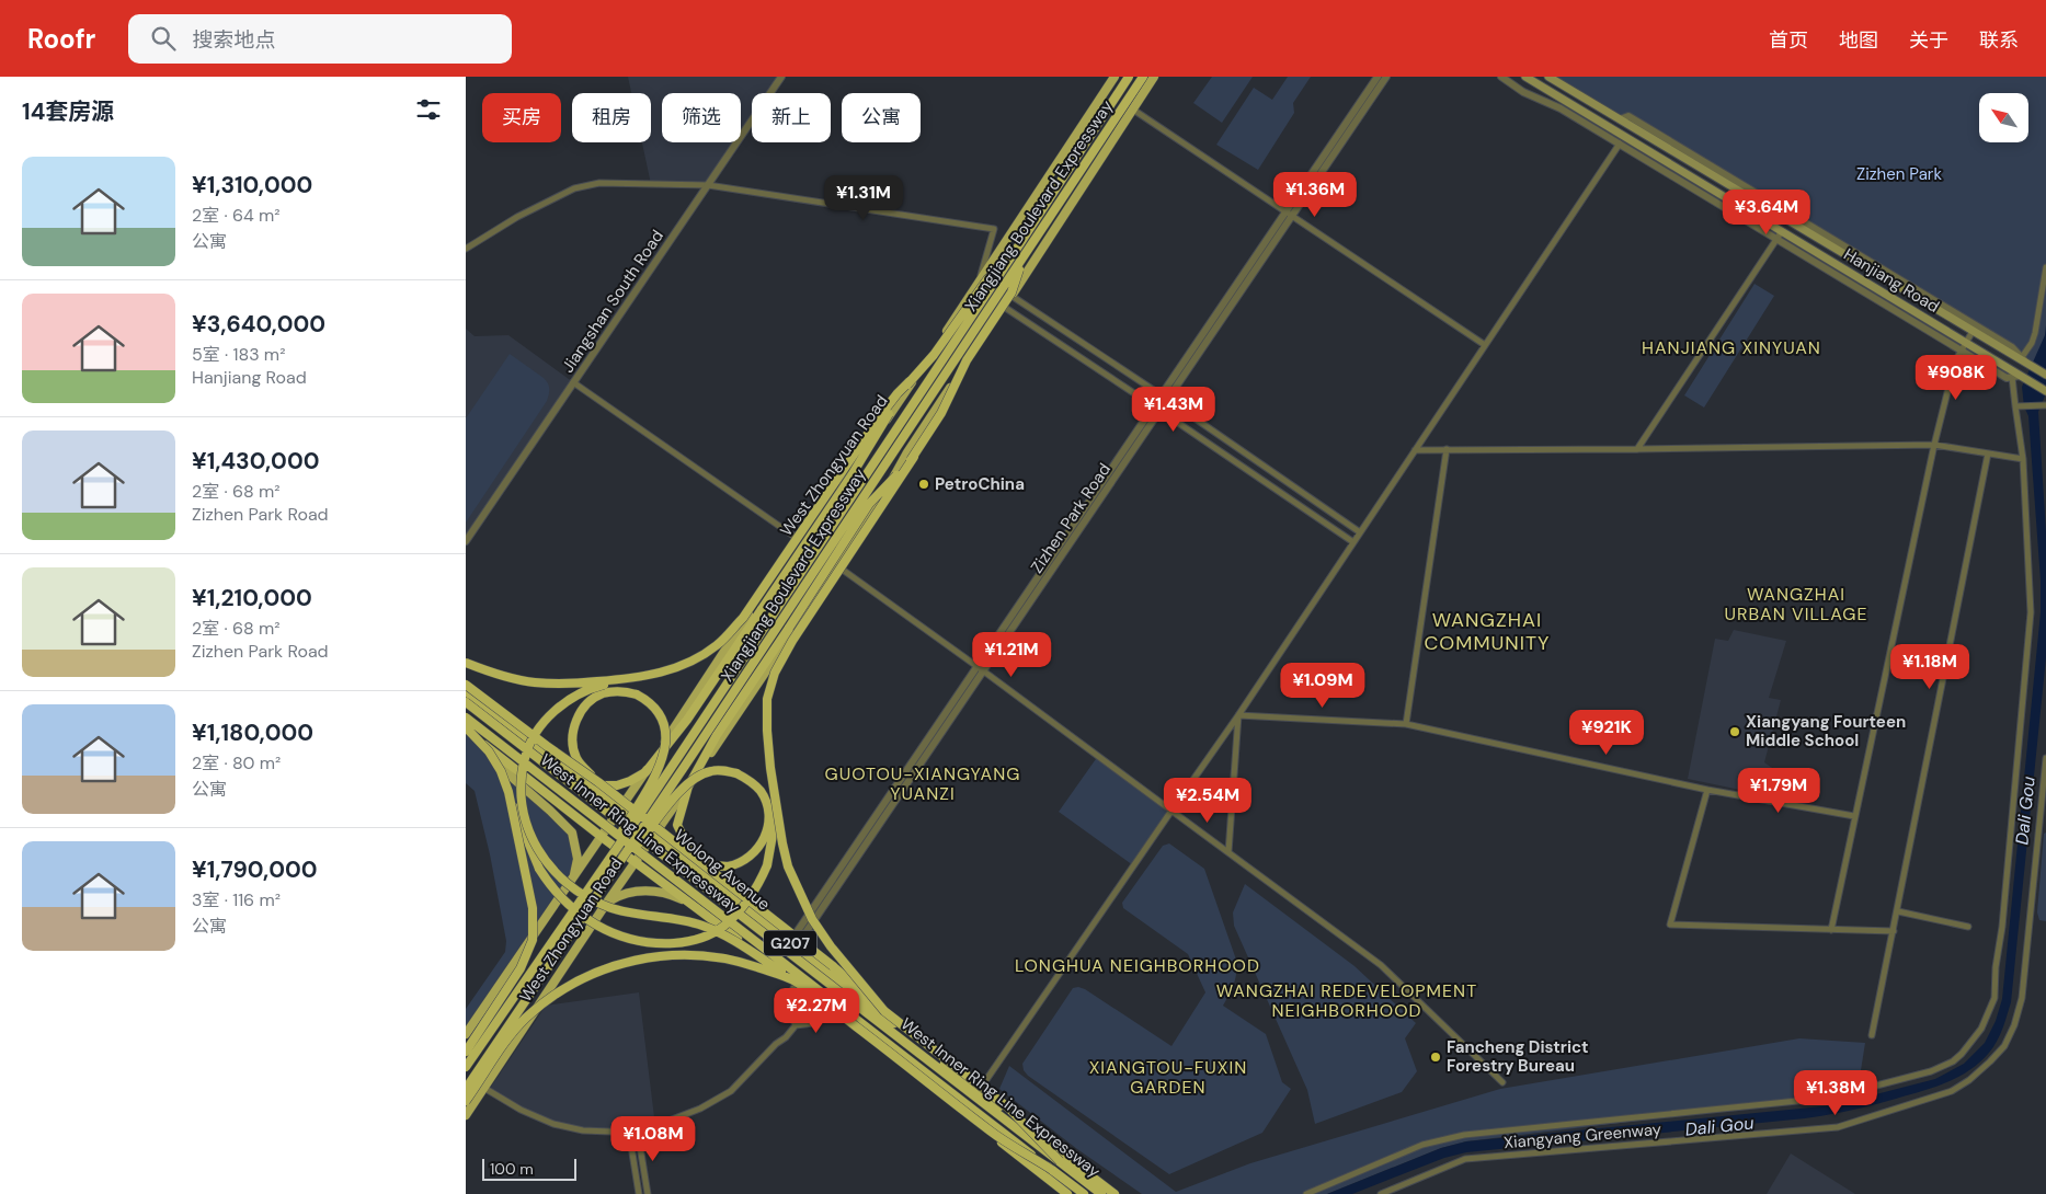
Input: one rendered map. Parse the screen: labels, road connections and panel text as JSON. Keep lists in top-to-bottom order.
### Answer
{
  "streets": {
    "highway": [
      "Xiangjiang Boulevard Expressway",
      "West Inner Ring Line Expressway",
      "Wolong Avenue",
      "G207"
    ],
    "main road": ["Hanjiang Road", "West Zhongyuan Road"],
    "street": ["Jiangshan South Road", "Zizhen Park Road", "Xiangyang Greenway"]
  },
  "crossings": [
    ["West Zhongyuan Road", "Wolong Avenue"],
    ["West Zhongyuan Road", "G207"],
    ["Zizhen Park Road", "Wolong Avenue"]
  ],
  "districts": [
    "HANJIANG XINYUAN",
    "WANGZHAI URBAN VILLAGE",
    "WANGZHAI COMMUNITY",
    "GUOTOU-XIANGYANG YUANZI",
    "LONGHUA NEIGHBORHOOD",
    "WANGZHAI REDEVELOPMENT NEIGHBORHOOD",
    "XIANGTOU-FUXIN GARDEN"
  ],
  "water": ["Dali Gou"],
  "parks": ["Zizhen Park"],
  "places": ["PetroChina", "Xiangyang Fourteen Middle School", "Fancheng District Forestry Bureau"],
  "scale_bar": "100 m",
  "north": "top left",
  "page": {
    "header": "Roofr",
    "search": "搜索地点",
    "nav": [
      "首页",
      "地图",
      "关于",
      "联系"
    ],
    "heading": "14套房源",
    "chip": [
      "买房",
      "租房",
      "筛选",
      "新上",
      "公寓"
    ],
    "list": [
      {
        "name": "¥1,310,000",
        "note": "2室 · 64 m² · 公寓"
      },
      {
        "name": "¥3,640,000",
        "note": "5室 · 183 m² · Hanjiang Road"
      },
      {
        "name": "¥1,430,000",
        "note": "2室 · 68 m² · Zizhen Park Road"
      },
      {
        "name": "¥1,210,000",
        "note": "2室 · 68 m² · Zizhen Park Road"
      },
      {
        "name": "¥1,180,000",
        "note": "2室 · 80 m² · 公寓"
      },
      {
        "name": "¥1,790,000",
        "note": "3室 · 116 m² · 公寓"
      }
    ],
    "price": [
      "¥1.36M",
      "¥1.31M",
      "¥3.64M",
      "¥908K",
      "¥1.43M",
      "¥1.21M",
      "¥1.18M",
      "¥1.09M",
      "¥921K",
      "¥1.79M",
      "¥2.54M",
      "¥2.27M",
      "¥1.38M",
      "¥1.08M"
    ],
    "scale": "100 m"
  }
}
